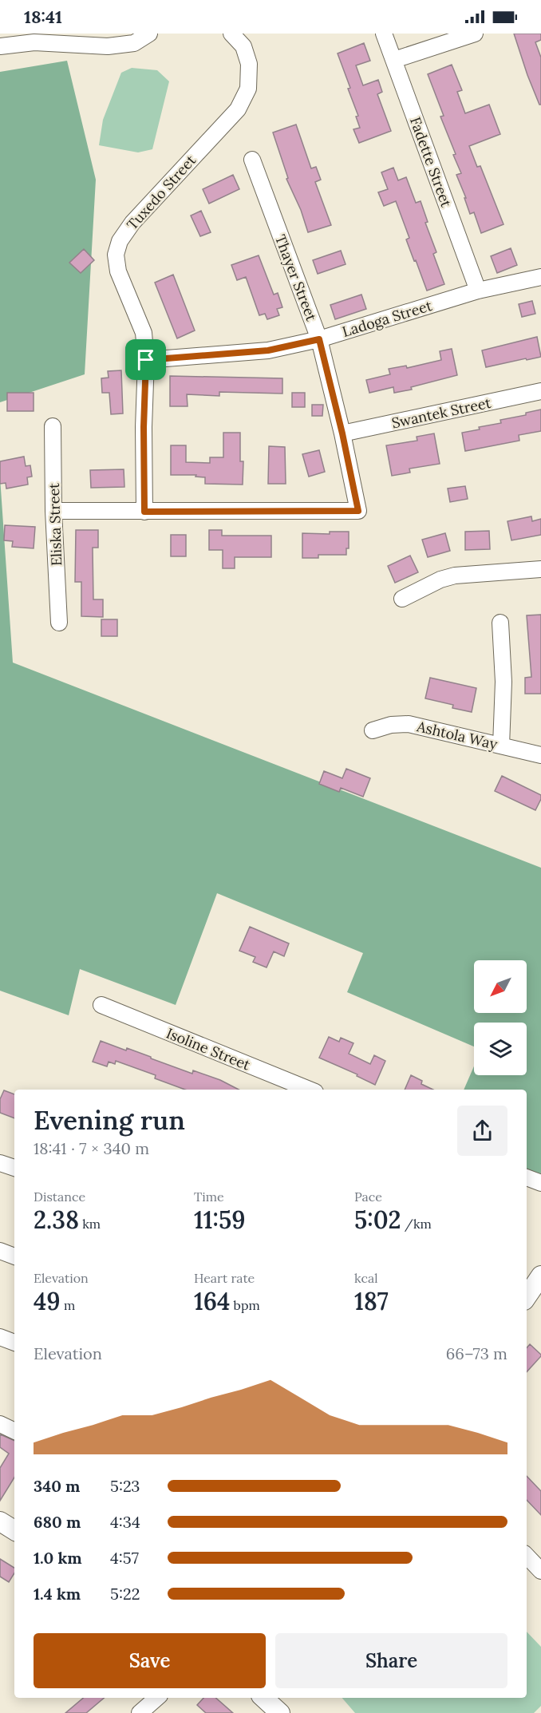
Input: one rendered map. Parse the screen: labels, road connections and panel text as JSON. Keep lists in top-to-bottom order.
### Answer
{
  "streets": {
    "street": [
      "Fadette Street",
      "Tuxedo Street",
      "Thayer Street",
      "Ladoga Street",
      "Swantek Street",
      "Eliska Street",
      "Ashtola Way",
      "Isoline Street"
    ]
  },
  "crossings": [
    ["Fadette Street", "Ladoga Street"],
    ["Tuxedo Street", "Thayer Street"],
    ["Tuxedo Street", "Ladoga Street"],
    ["Thayer Street", "Ladoga Street"],
    ["Thayer Street", "Swantek Street"]
  ],
  "north": "bottom left",
  "page": {
    "status": "18:41",
    "heading": ["Evening run", "18:41 · 7 × 340 m"],
    "stats": [
      ["Distance", "2.38 km"],
      ["Time", "11:59"],
      ["Pace", "5:02 /km"],
      ["Elevation", "49 m"],
      ["Heart rate", "164 bpm"],
      ["kcal", "187"]
    ],
    "chart": ["Elevation", "66–73 m"],
    "list": [
      {
        "name": "340 m",
        "note": "5:23"
      },
      {
        "name": "680 m",
        "note": "4:34"
      },
      {
        "name": "1.0 km",
        "note": "4:57"
      },
      {
        "name": "1.4 km",
        "note": "5:22"
      }
    ],
    "buttons": ["Save", "Share"]
  }
}
